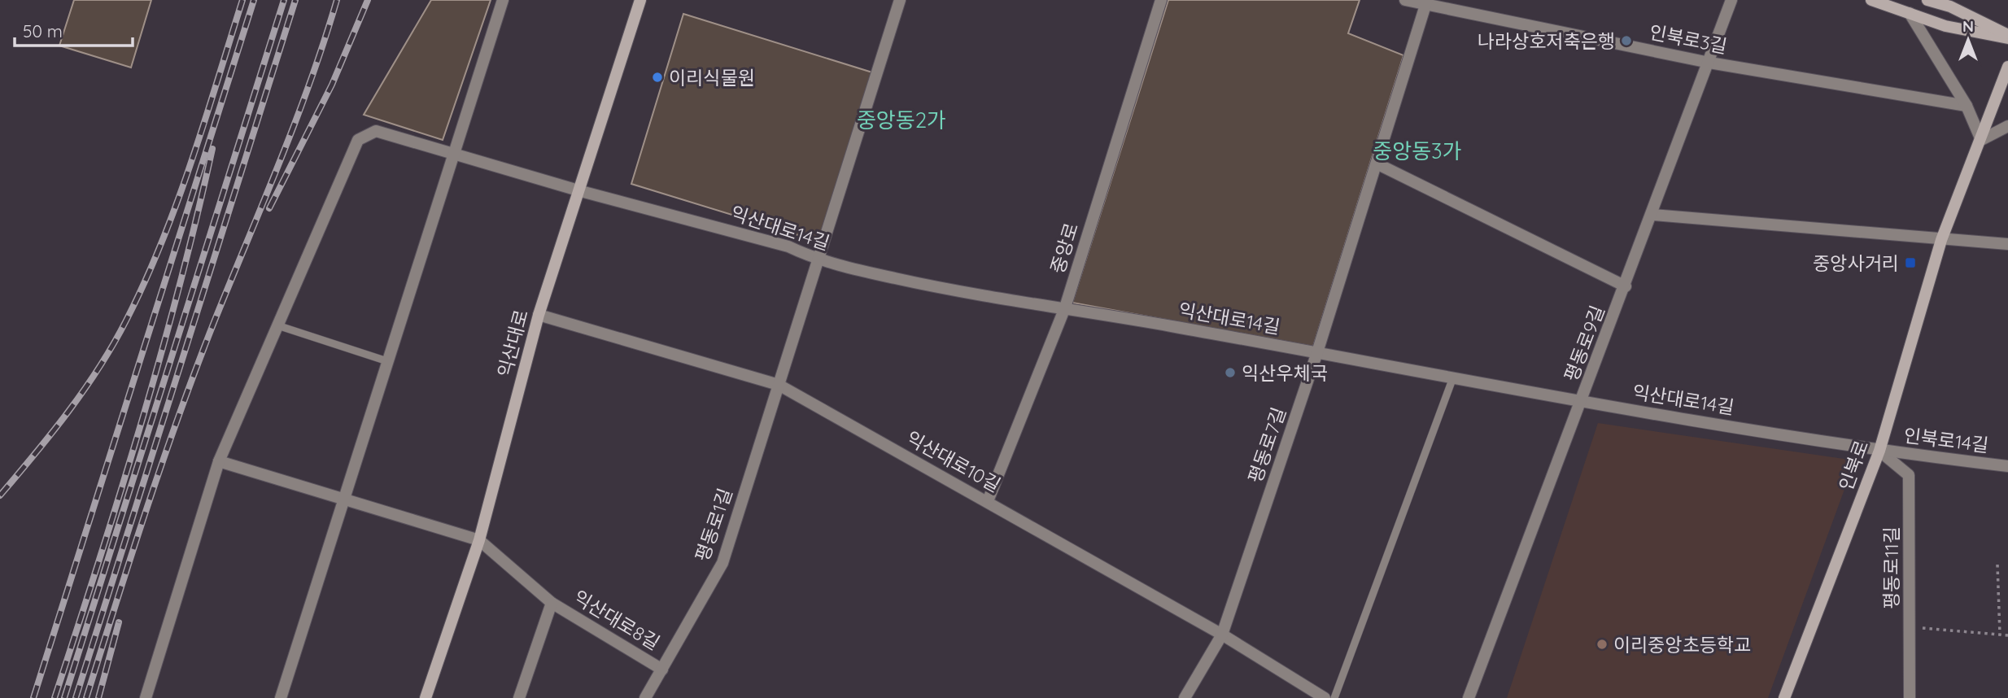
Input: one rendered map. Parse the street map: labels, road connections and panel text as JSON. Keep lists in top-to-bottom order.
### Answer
{
  "streets": {
    "street": [
      "인북로3길",
      "익산대로14길",
      "중앙로",
      "익산대로",
      "평동로9길",
      "인북로14길",
      "평동로7길",
      "익산대로10길",
      "인북로",
      "평동로1길",
      "평동로11길",
      "익산대로8길"
    ]
  },
  "crossings": [
    ["인북로3길", "평동로9길"],
    ["인북로3길", "평동로7길"],
    ["익산대로14길", "중앙로"],
    ["익산대로14길", "익산대로"],
    ["익산대로14길", "평동로9길"],
    ["익산대로14길", "인북로14길"],
    ["익산대로14길", "평동로7길"],
    ["익산대로14길", "인북로"],
    ["익산대로14길", "평동로11길"],
    ["중앙로", "익산대로10길"],
    ["익산대로", "익산대로10길"],
    ["익산대로", "익산대로8길"],
    ["인북로14길", "인북로"],
    ["인북로14길", "평동로11길"],
    ["평동로7길", "익산대로10길"],
    ["익산대로10길", "평동로1길"],
    ["인북로", "평동로11길"],
    ["평동로1길", "익산대로8길"]
  ],
  "districts": ["중앙동2가", "중앙동3가"],
  "places": {
    "other": [
      "나라상호저축은행",
      "이리식물원",
      "익산우체국",
      "이리중앙초등학교"
    ],
    "transit": ["중앙사거리"]
  },
  "scale_bar": "50 m",
  "north": "top"
}
